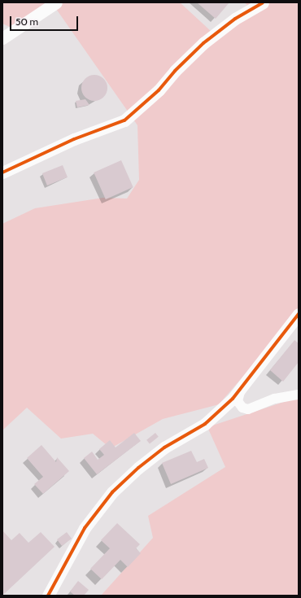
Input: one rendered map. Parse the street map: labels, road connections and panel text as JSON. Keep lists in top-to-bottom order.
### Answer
{
  "scale_bar": "50 m"
}
